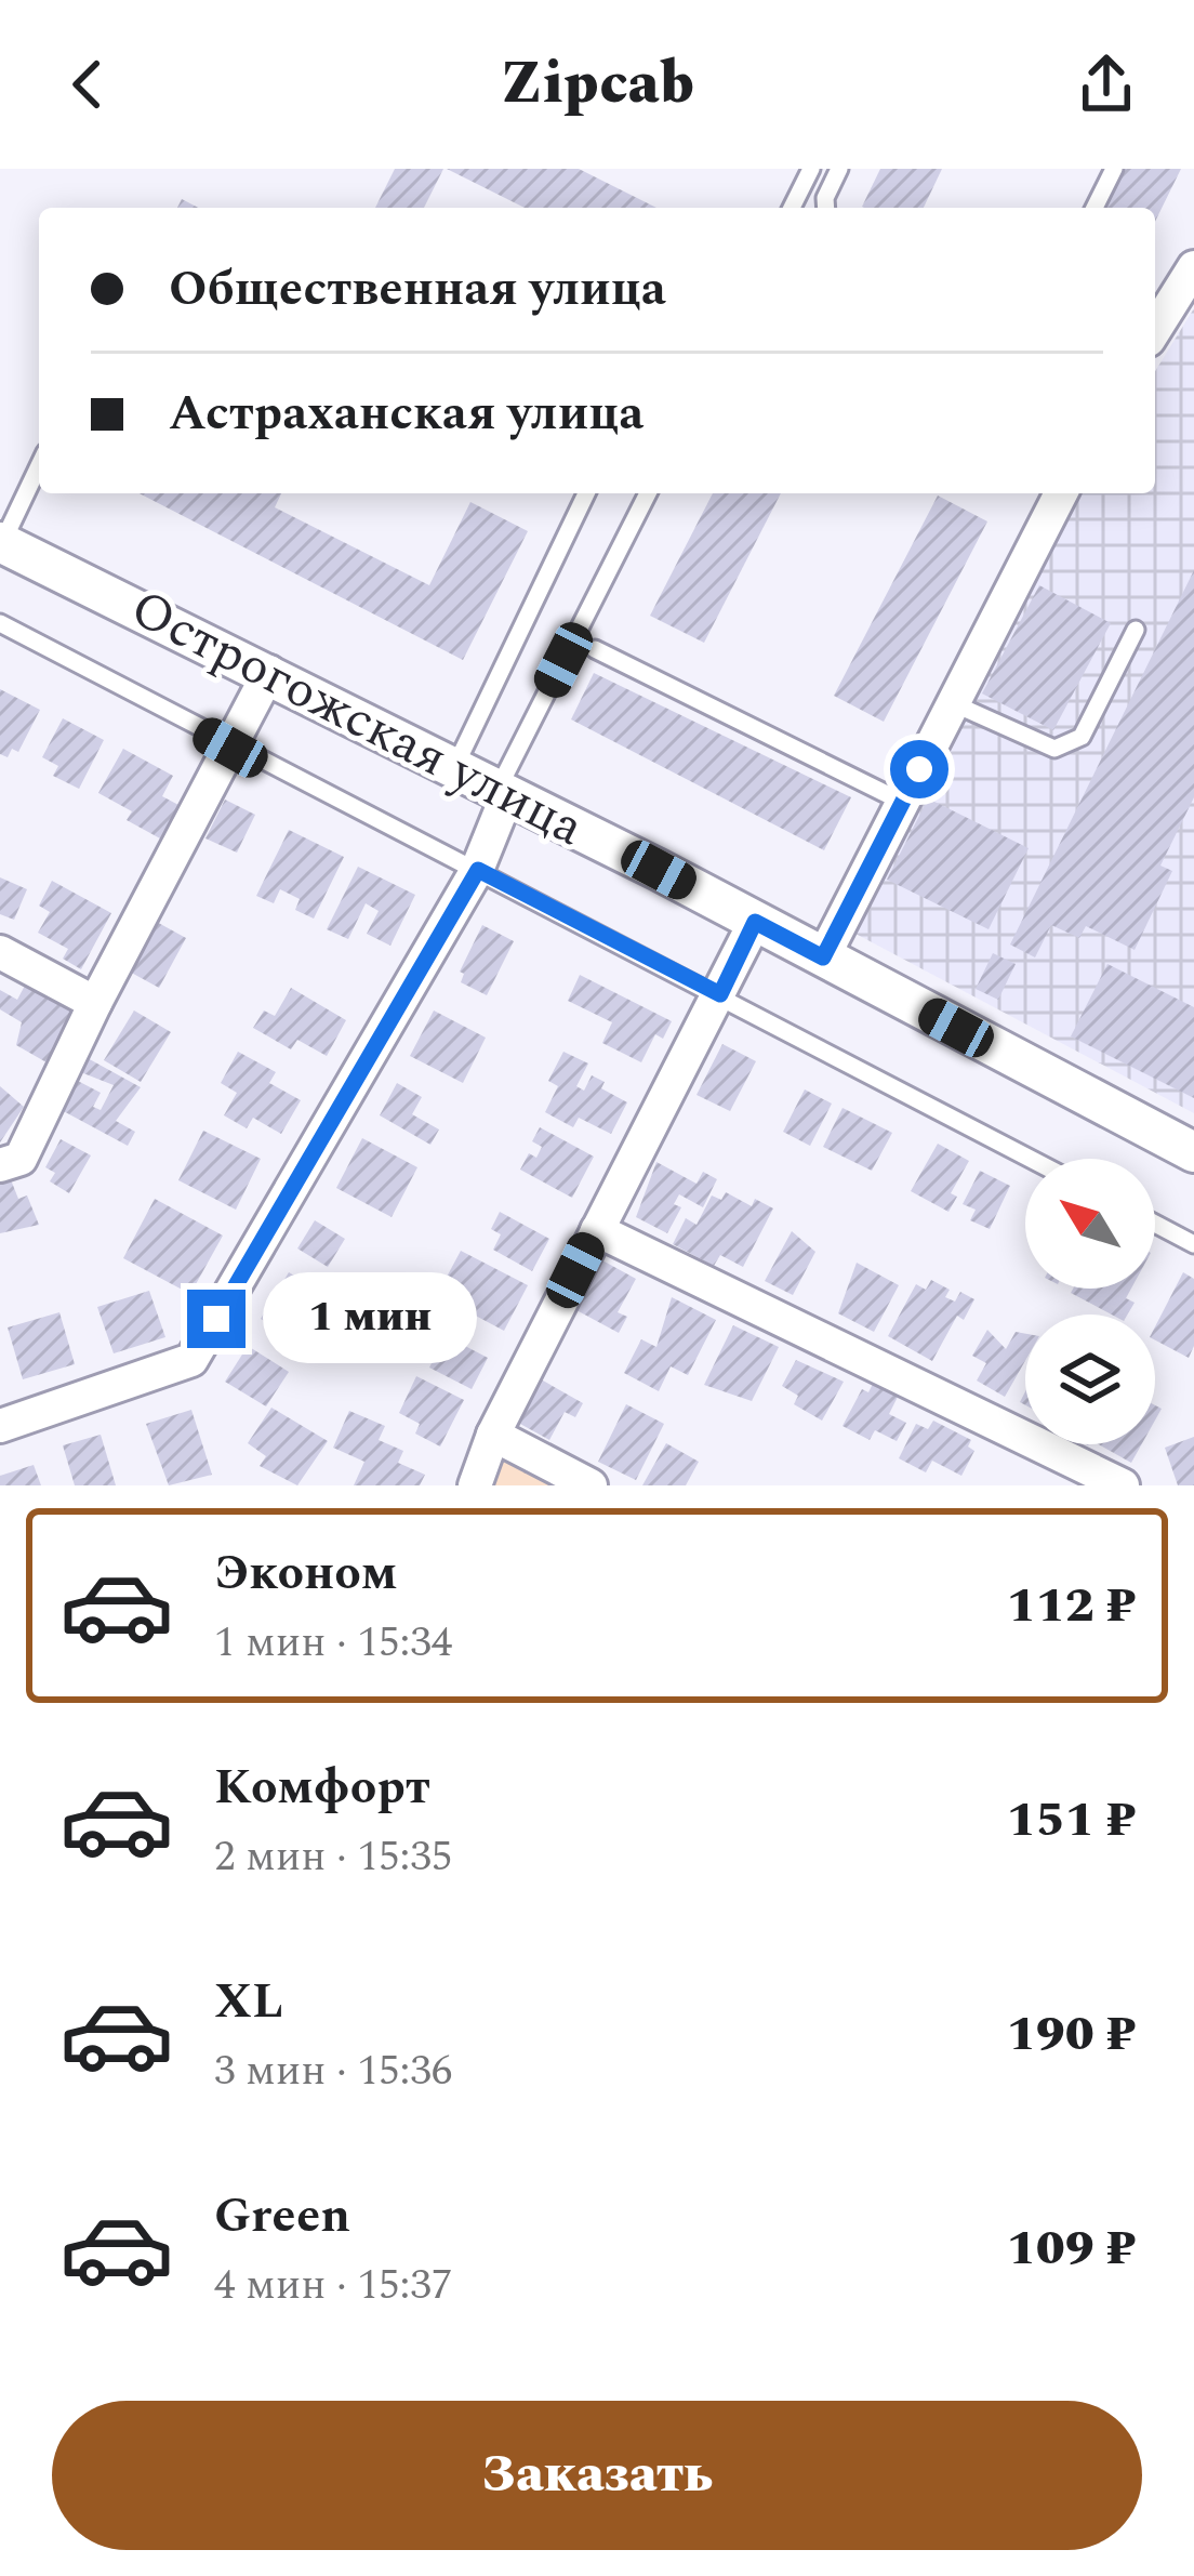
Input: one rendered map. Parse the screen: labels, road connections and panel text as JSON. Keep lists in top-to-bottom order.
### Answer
{
  "streets": {
    "street": ["Острогожская улица"]
  },
  "north": "top left",
  "page": {
    "header": "Zipcab",
    "banner": ["Общественная улица", "Астраханская улица"],
    "bubble": "1 мин",
    "list": [
      {
        "name": "Эконом",
        "note": "1 мин · 15:34",
        "value": "112 ₽"
      },
      {
        "name": "Комфорт",
        "note": "2 мин · 15:35",
        "value": "151 ₽"
      },
      {
        "name": "XL",
        "note": "3 мин · 15:36",
        "value": "190 ₽"
      },
      {
        "name": "Green",
        "note": "4 мин · 15:37",
        "value": "109 ₽"
      }
    ],
    "buttons": "Заказать"
  }
}
